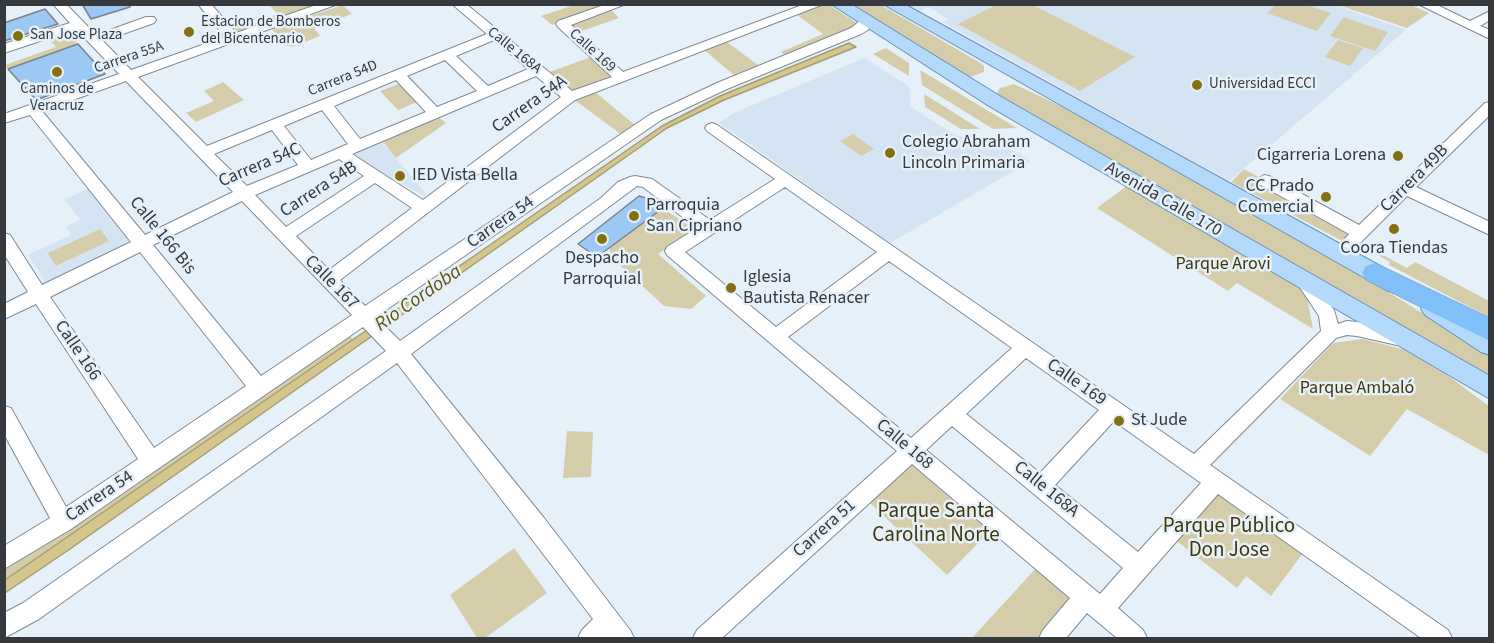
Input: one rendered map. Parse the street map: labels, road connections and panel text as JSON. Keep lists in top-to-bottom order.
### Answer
{
  "streets": {
    "main road": ["Avenida Calle 170"],
    "street": [
      "Calle 168A",
      "Calle 169",
      "Carrera 55A",
      "Carrera 54D",
      "Carrera 54A",
      "Carrera 54C",
      "Carrera 49B",
      "Carrera 54B",
      "Carrera 54",
      "Calle 166 Bis",
      "Calle 167",
      "Calle 166",
      "Calle 168",
      "Carrera 51"
    ]
  },
  "crossings": [
    ["Calle 168A", "Carrera 54D"],
    ["Calle 168A", "Carrera 54A"],
    ["Calle 168A", "Carrera 54C"],
    ["Calle 168A", "Carrera 51"],
    ["Calle 169", "Carrera 54A"],
    ["Calle 169", "Carrera 51"],
    ["Carrera 55A", "Calle 166 Bis"],
    ["Carrera 55A", "Calle 167"],
    ["Carrera 54D", "Calle 167"],
    ["Carrera 54A", "Calle 167"],
    ["Carrera 54C", "Calle 166 Bis"],
    ["Carrera 54C", "Calle 167"],
    ["Carrera 54C", "Calle 166"],
    ["Carrera 54B", "Calle 167"],
    ["Avenida Calle 170", "Carrera 54"],
    ["Carrera 54", "Calle 166 Bis"],
    ["Carrera 54", "Calle 167"],
    ["Carrera 54", "Calle 166"],
    ["Calle 168", "Carrera 51"]
  ],
  "water": ["Rio Cordoba"],
  "parks": [
    "Parque Arovi",
    "Parque Ambaló",
    "Parque Santa Carolina Norte",
    "Parque Público Don Jose"
  ],
  "places": [
    "Estacion de Bomberos del Bicentenario",
    "San Jose Plaza",
    "Caminos de Veracruz",
    "Universidad ECCI",
    "Colegio Abraham Lincoln Primaria",
    "Cigarreria Lorena",
    "IED Vista Bella",
    "CC Prado Comercial",
    "Parroquia San Cipriano",
    "Coora Tiendas",
    "Despacho Parroquial",
    "Iglesia Bautista Renacer",
    "St Jude"
  ]
}
